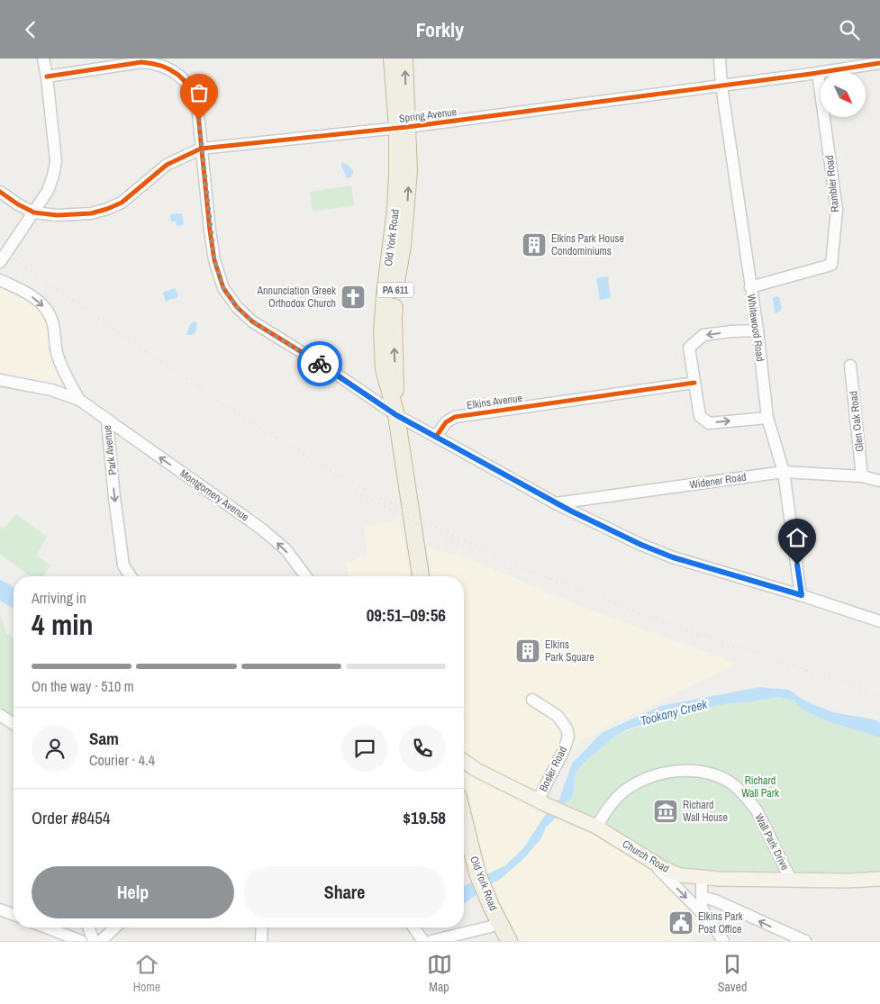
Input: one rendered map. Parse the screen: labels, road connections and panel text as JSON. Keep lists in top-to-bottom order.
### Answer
{
  "streets": {
    "highway": ["Old York Road", "PA 611"],
    "main road": ["Church Road"],
    "street": [
      "Spring Avenue",
      "Rambler Road",
      "Whitewood Road",
      "Elkins Avenue",
      "Glen Oak Road",
      "Park Avenue",
      "Widener Road",
      "Montgomery Avenue",
      "Bosler Road",
      "Wall Park Drive"
    ]
  },
  "crossings": [
    ["Spring Avenue", "Rambler Road"],
    ["Spring Avenue", "Old York Road"],
    ["Spring Avenue", "Whitewood Road"],
    ["Rambler Road", "Whitewood Road"],
    ["Whitewood Road", "Widener Road"],
    ["Glen Oak Road", "Widener Road"],
    ["Park Avenue", "Montgomery Avenue"],
    ["Bosler Road", "Church Road"],
    ["Wall Park Drive", "Church Road"]
  ],
  "one_way": ["Park Avenue", "Montgomery Avenue"],
  "water": ["Tookany Creek"],
  "parks": ["Richard Wall Park"],
  "places": {
    "building": ["Elkins Park House Condominiums", "Elkins Park Square"],
    "church": ["Annunciation Greek Orthodox Church"],
    "museum": ["Richard Wall House"],
    "public building": ["Elkins Park Post Office"]
  },
  "north": "bottom right",
  "page": {
    "header": "Forkly",
    "heading": ["4 min", "Arriving in", "09:51–09:56"],
    "panel": [
      "Sam",
      "Courier · 4.4",
      "Order #8454",
      "$19.58"
    ],
    "bar": "On the way · 510 m",
    "buttons": ["Help", "Share"],
    "tabs": ["Home", "Map", "Saved"]
  }
}
